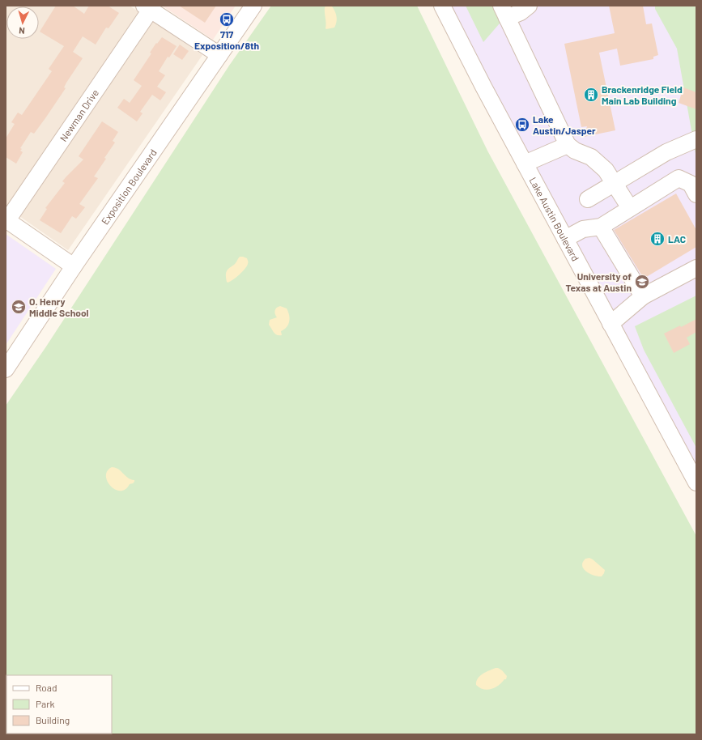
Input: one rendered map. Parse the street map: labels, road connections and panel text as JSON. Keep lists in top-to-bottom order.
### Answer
{
  "streets": {
    "street": ["Newman Drive", "Exposition Boulevard", "Lake Austin Boulevard"]
  },
  "places": {
    "bus stop": ["717 Exposition/8th", "Lake Austin/Jasper"],
    "building": ["Brackenridge Field Main Lab Building", "LAC"],
    "school or university": ["University of Texas at Austin", "O. Henry Middle School"]
  },
  "legend": ["Road", "Park", "Building"],
  "north": "bottom"
}
